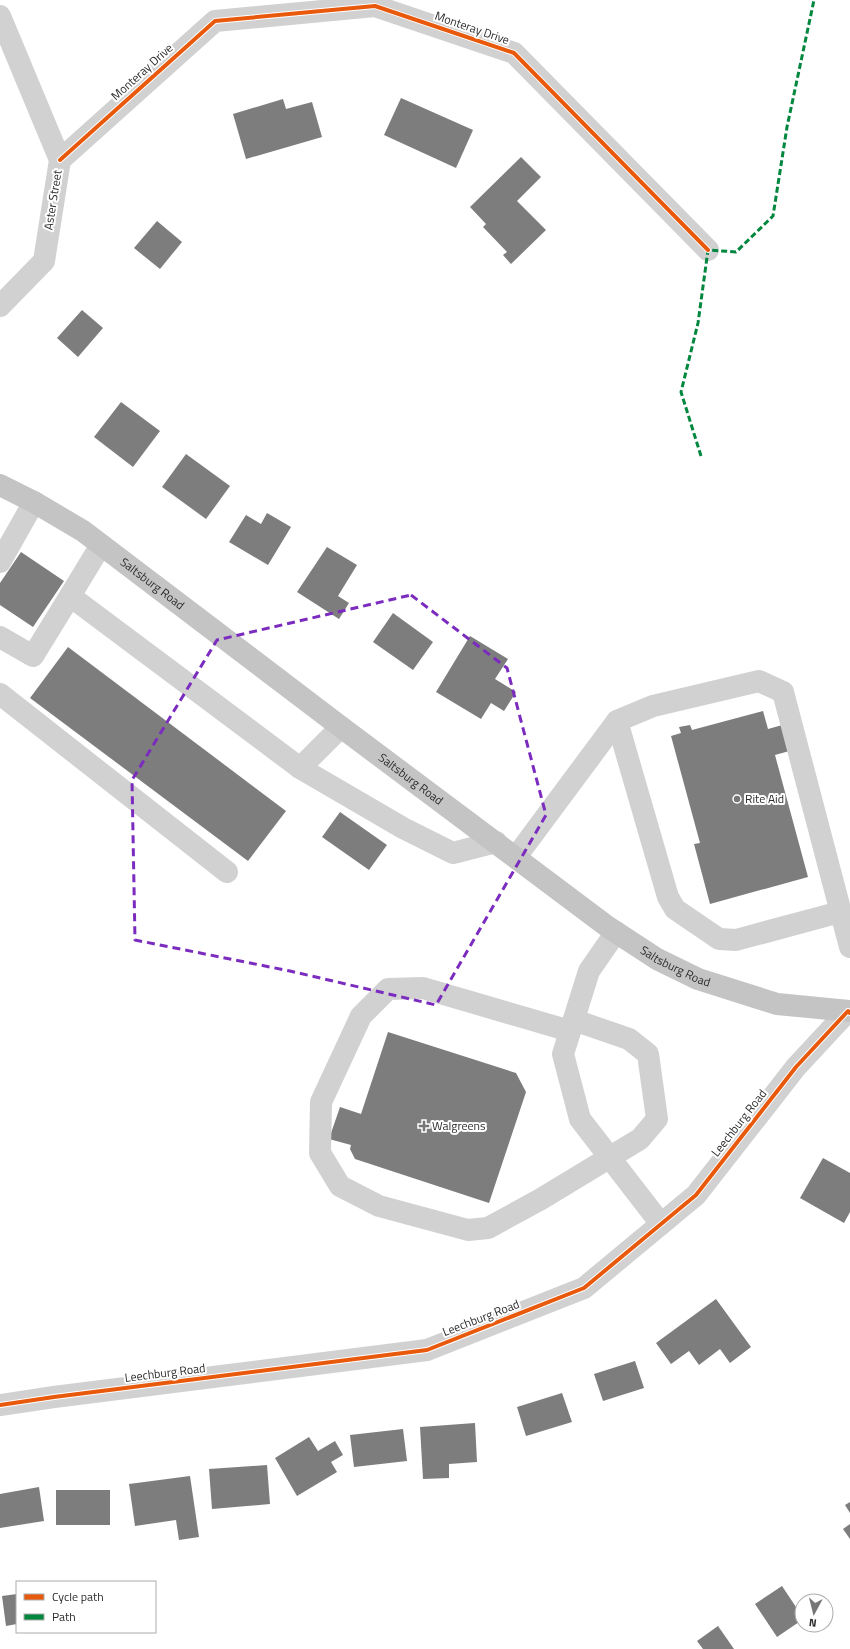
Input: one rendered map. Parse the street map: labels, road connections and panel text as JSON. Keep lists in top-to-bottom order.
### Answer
{
  "streets": {
    "main road": ["Saltsburg Road"],
    "street": ["Monteray Drive", "Aster Street", "Leechburg Road"]
  },
  "crossings": [
    ["Monteray Drive", "Aster Street"],
    ["Saltsburg Road", "Leechburg Road"]
  ],
  "places": {
    "other": ["Rite Aid"],
    "health": ["Walgreens"]
  },
  "legend": ["Cycle path", "Path"],
  "north": "bottom"
}
